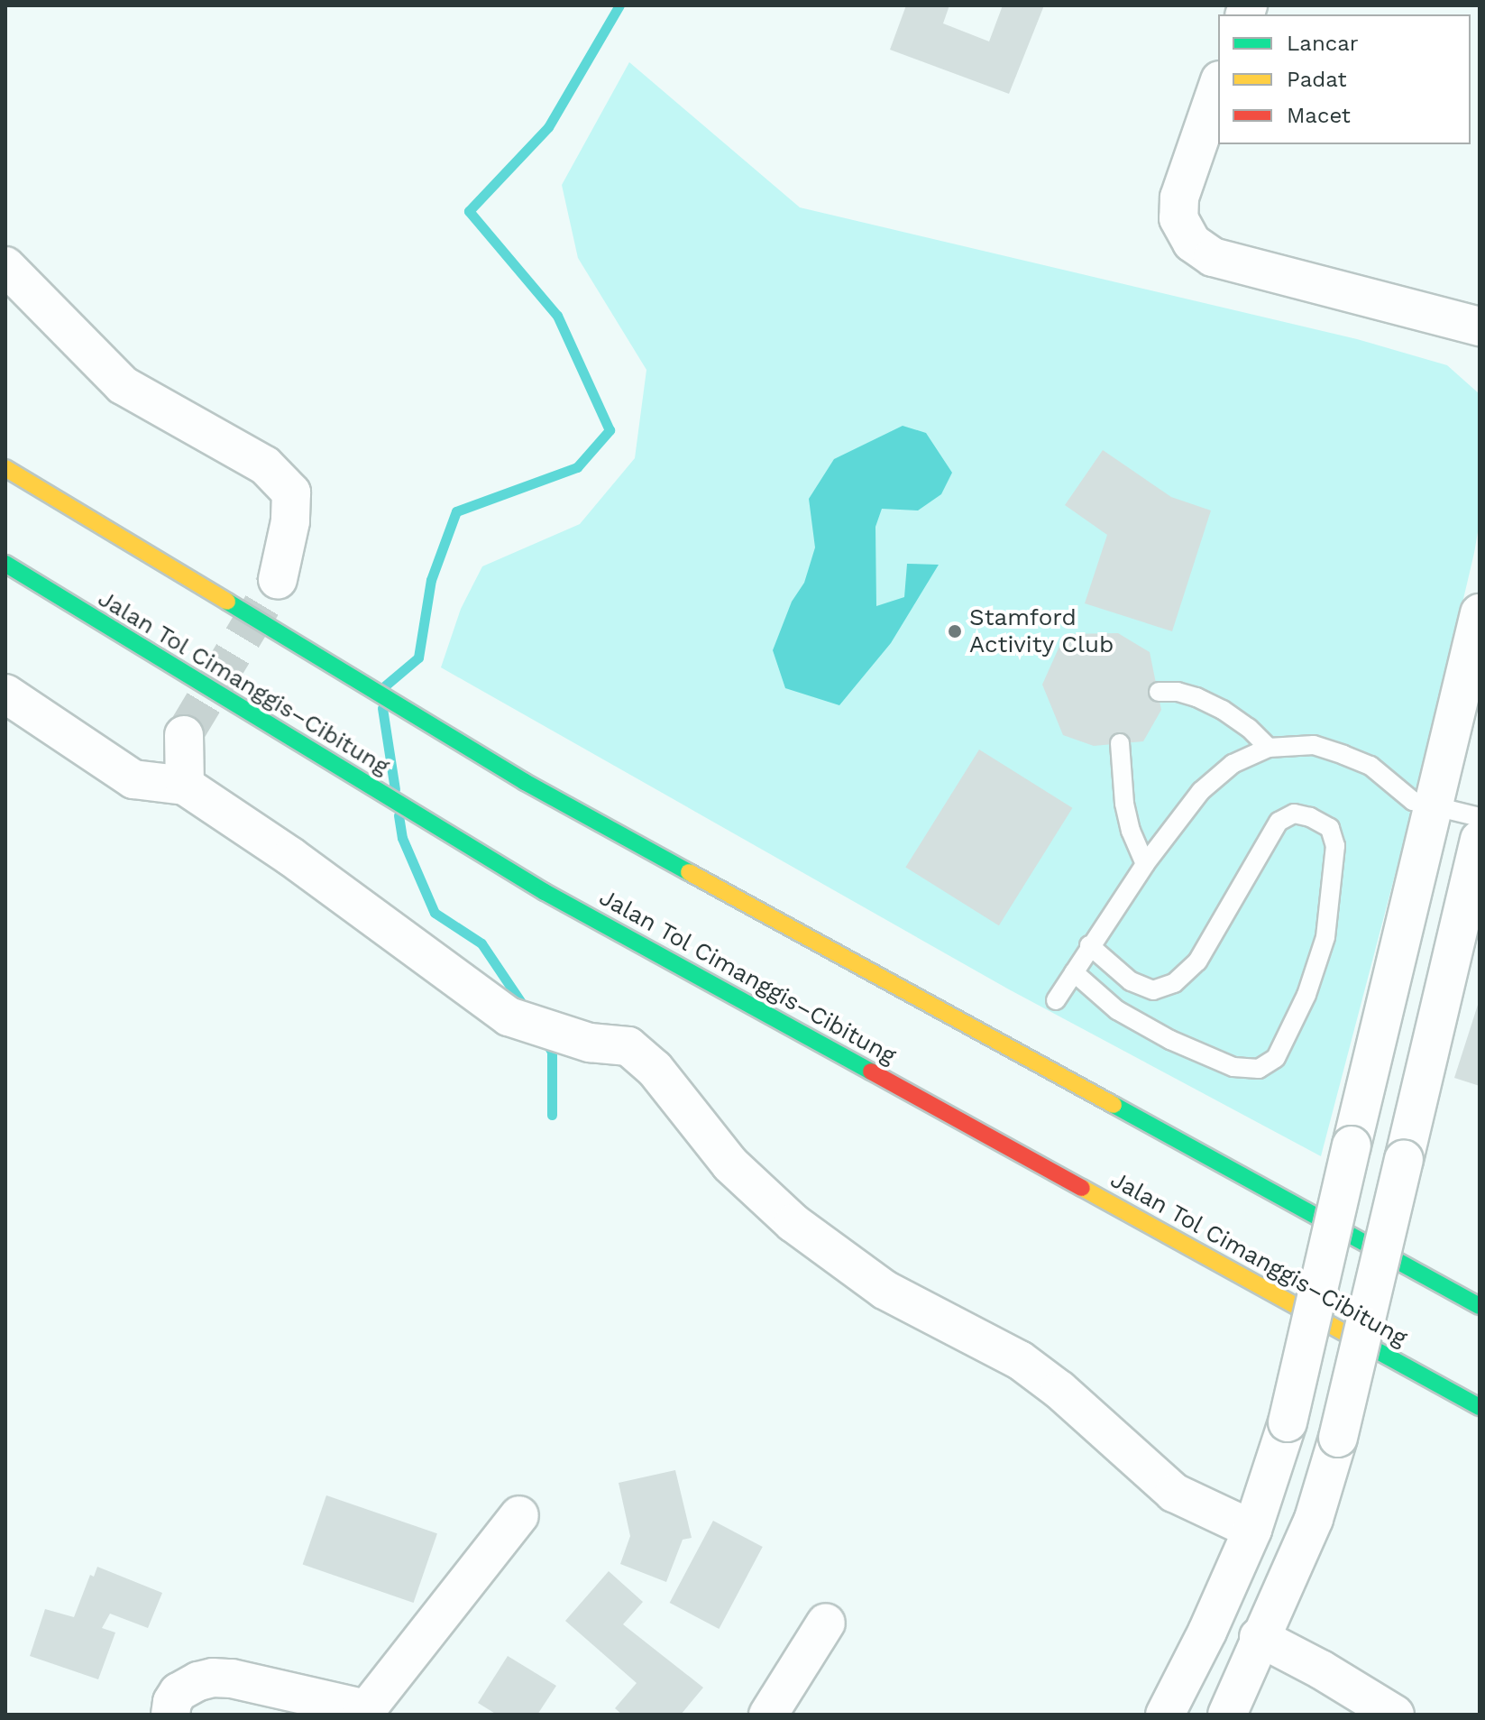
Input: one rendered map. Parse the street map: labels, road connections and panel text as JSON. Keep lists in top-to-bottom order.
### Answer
{
  "streets": {
    "highway": ["Jalan Tol Cimanggis–Cibitung"]
  },
  "places": ["Stamford Activity Club"],
  "legend": ["Lancar", "Padat", "Macet"]
}
